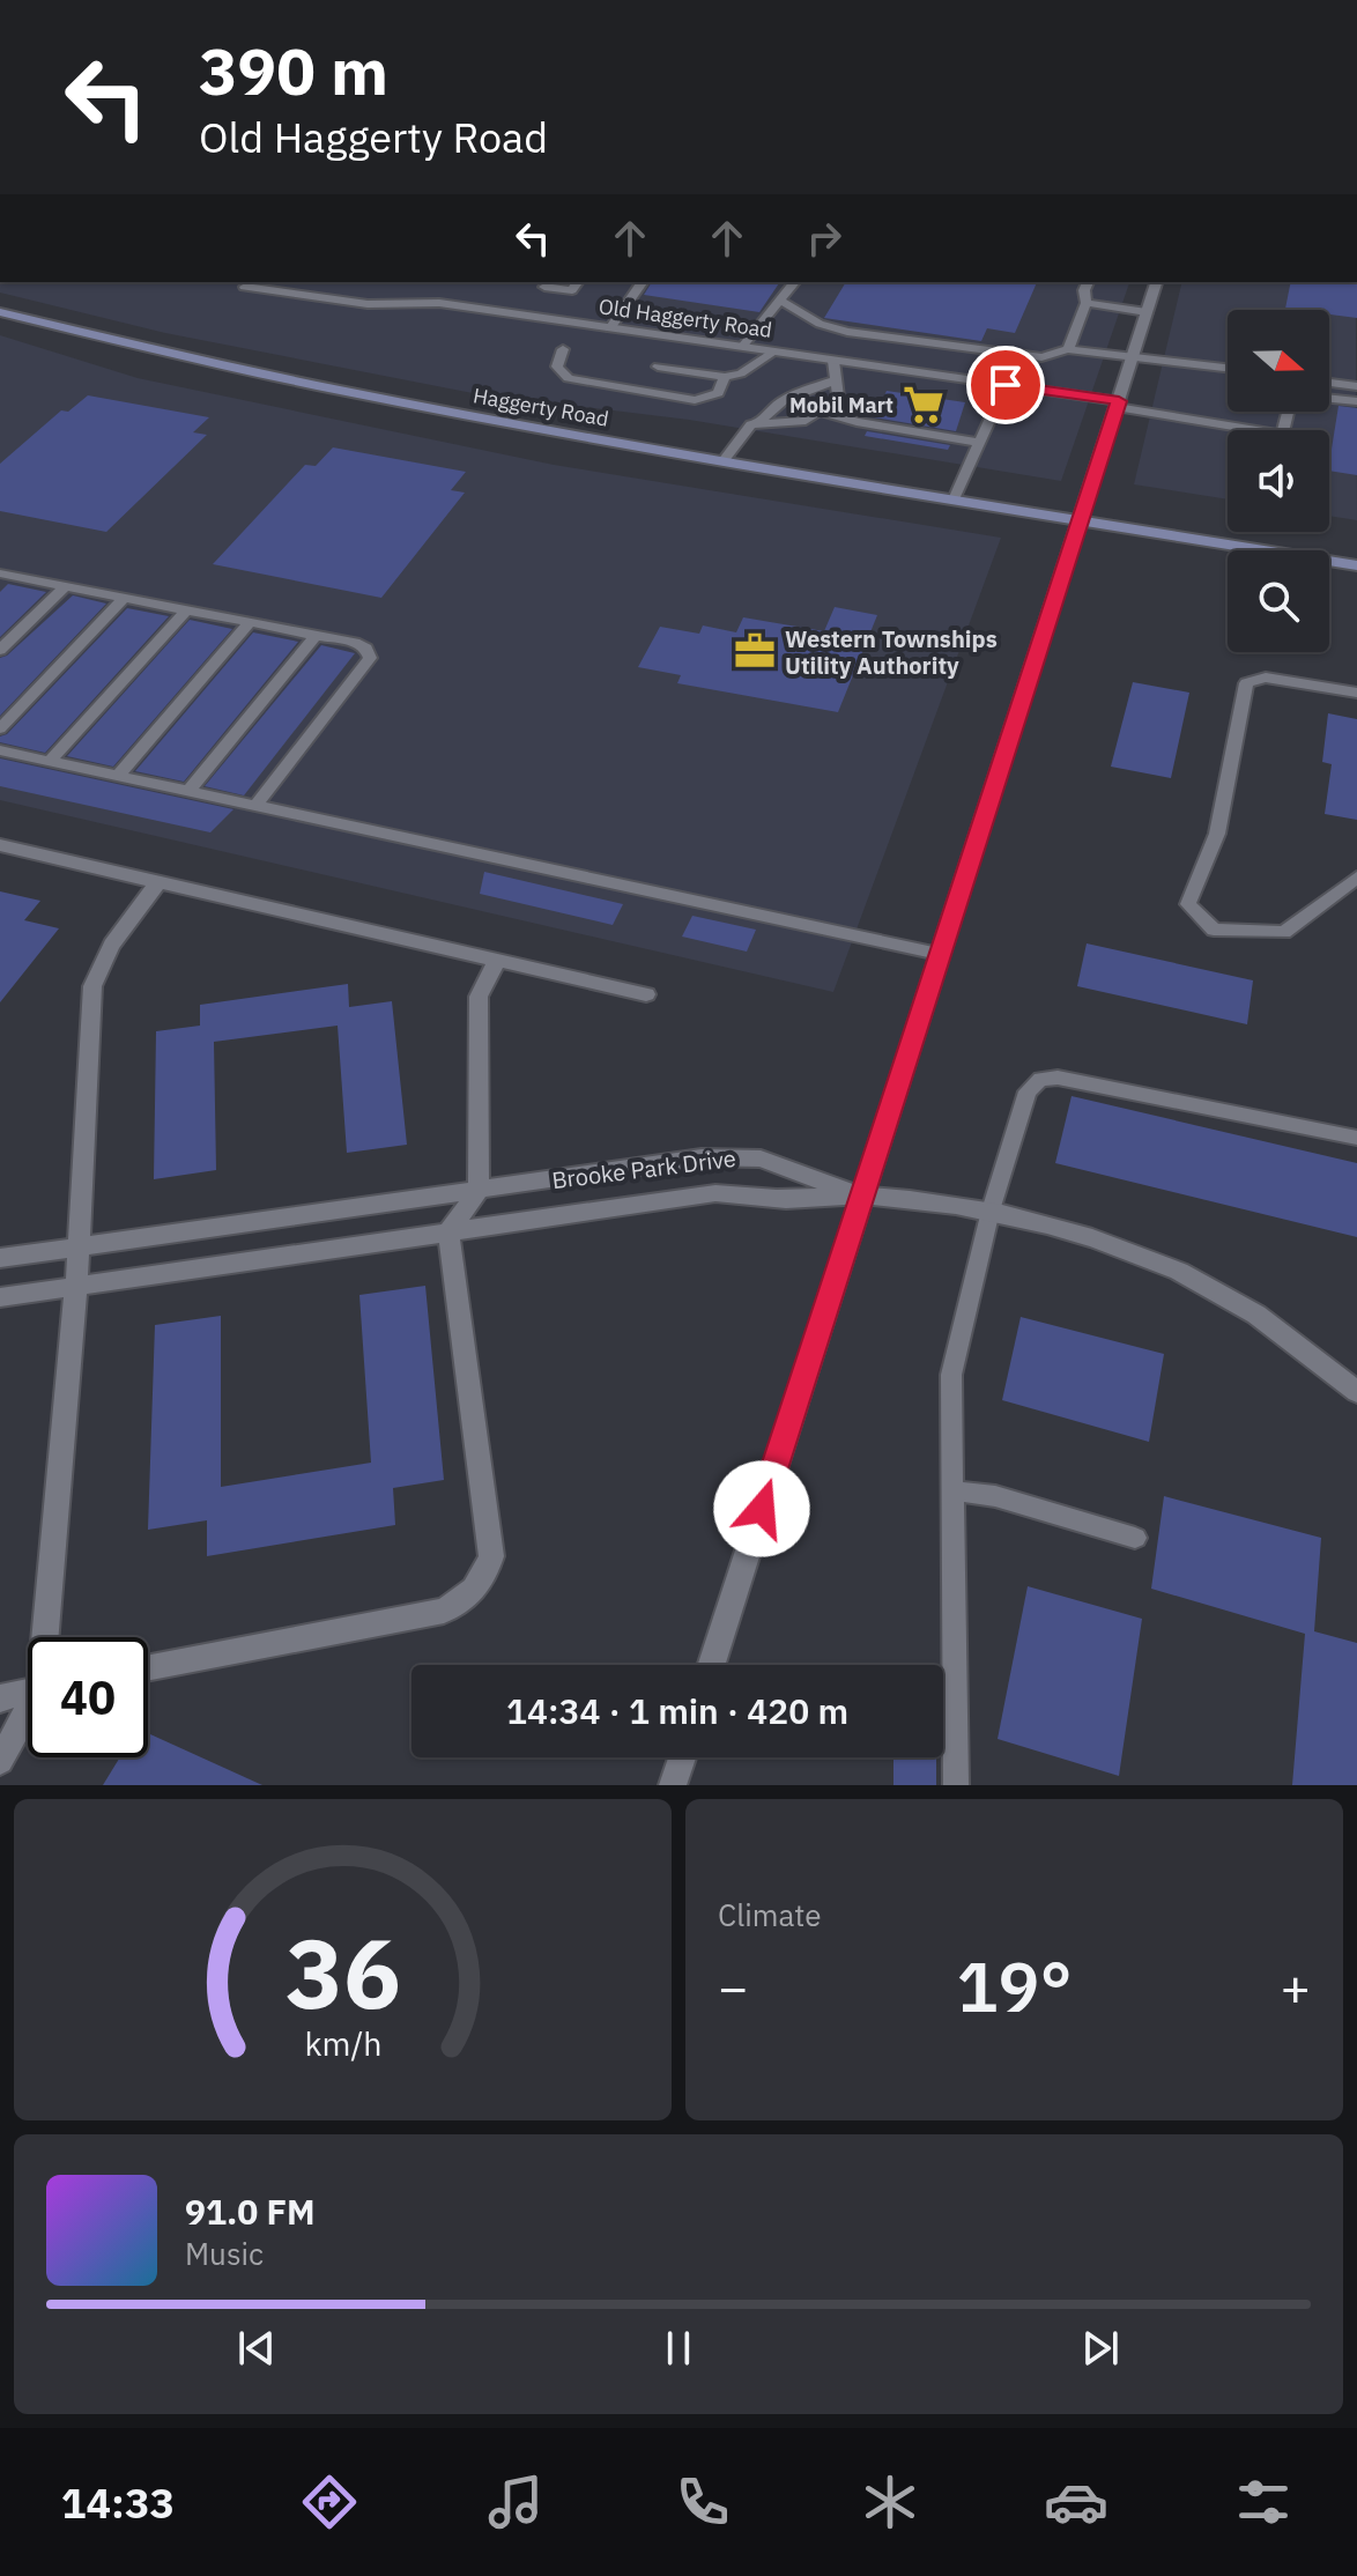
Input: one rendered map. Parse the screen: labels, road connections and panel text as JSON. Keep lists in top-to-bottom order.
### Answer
{
  "streets": {
    "main road": ["Haggerty Road"],
    "street": ["Old Haggerty Road", "Brooke Park Drive"]
  },
  "places": {
    "supermarket": ["Mobil Mart"],
    "office": ["Western Townships Utility Authority"]
  },
  "north": "right",
  "page": {
    "turn": ["390 m", "Old Haggerty Road"],
    "limit": "40",
    "trip": "14:34 · 1 min · 420 m",
    "tile": "Climate",
    "heat": ["−", "19°", "+"],
    "song": ["91.0 FM", "Music"],
    "tabs": "14:33",
    "gauge": ["36", "km/h"]
  }
}
